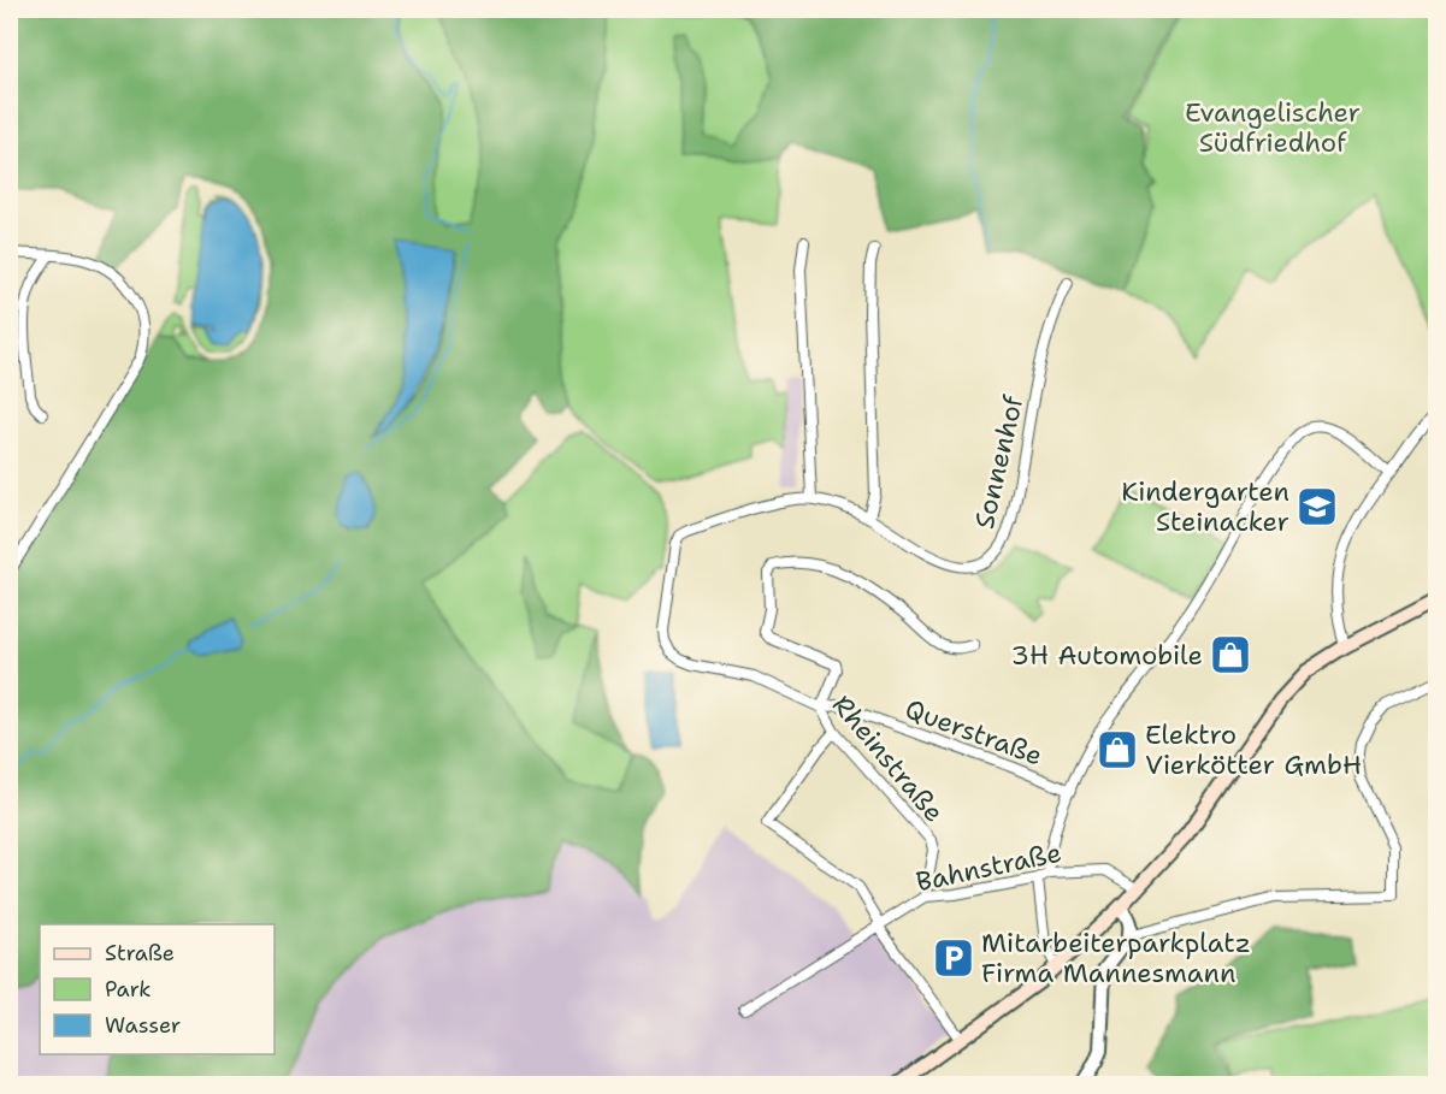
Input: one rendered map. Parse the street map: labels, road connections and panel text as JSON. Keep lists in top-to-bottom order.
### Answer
{
  "streets": {
    "street": [
      "Sonnenhof",
      "Querstraße",
      "Rheinstraße",
      "Bahnstraße"
    ]
  },
  "crossings": [
    ["Sonnenhof", "Rheinstraße"],
    ["Querstraße", "Rheinstraße"],
    ["Rheinstraße", "Bahnstraße"]
  ],
  "parks": ["Evangelischer Südfriedhof"],
  "places": {
    "school or university": ["Kindergarten Steinacker"],
    "shop": ["3H Automobile", "Elektro Vierkötter GmbH"],
    "parking": ["Mitarbeiterparkplatz Firma Mannesmann"]
  },
  "legend": ["Straße", "Park", "Wasser"]
}
